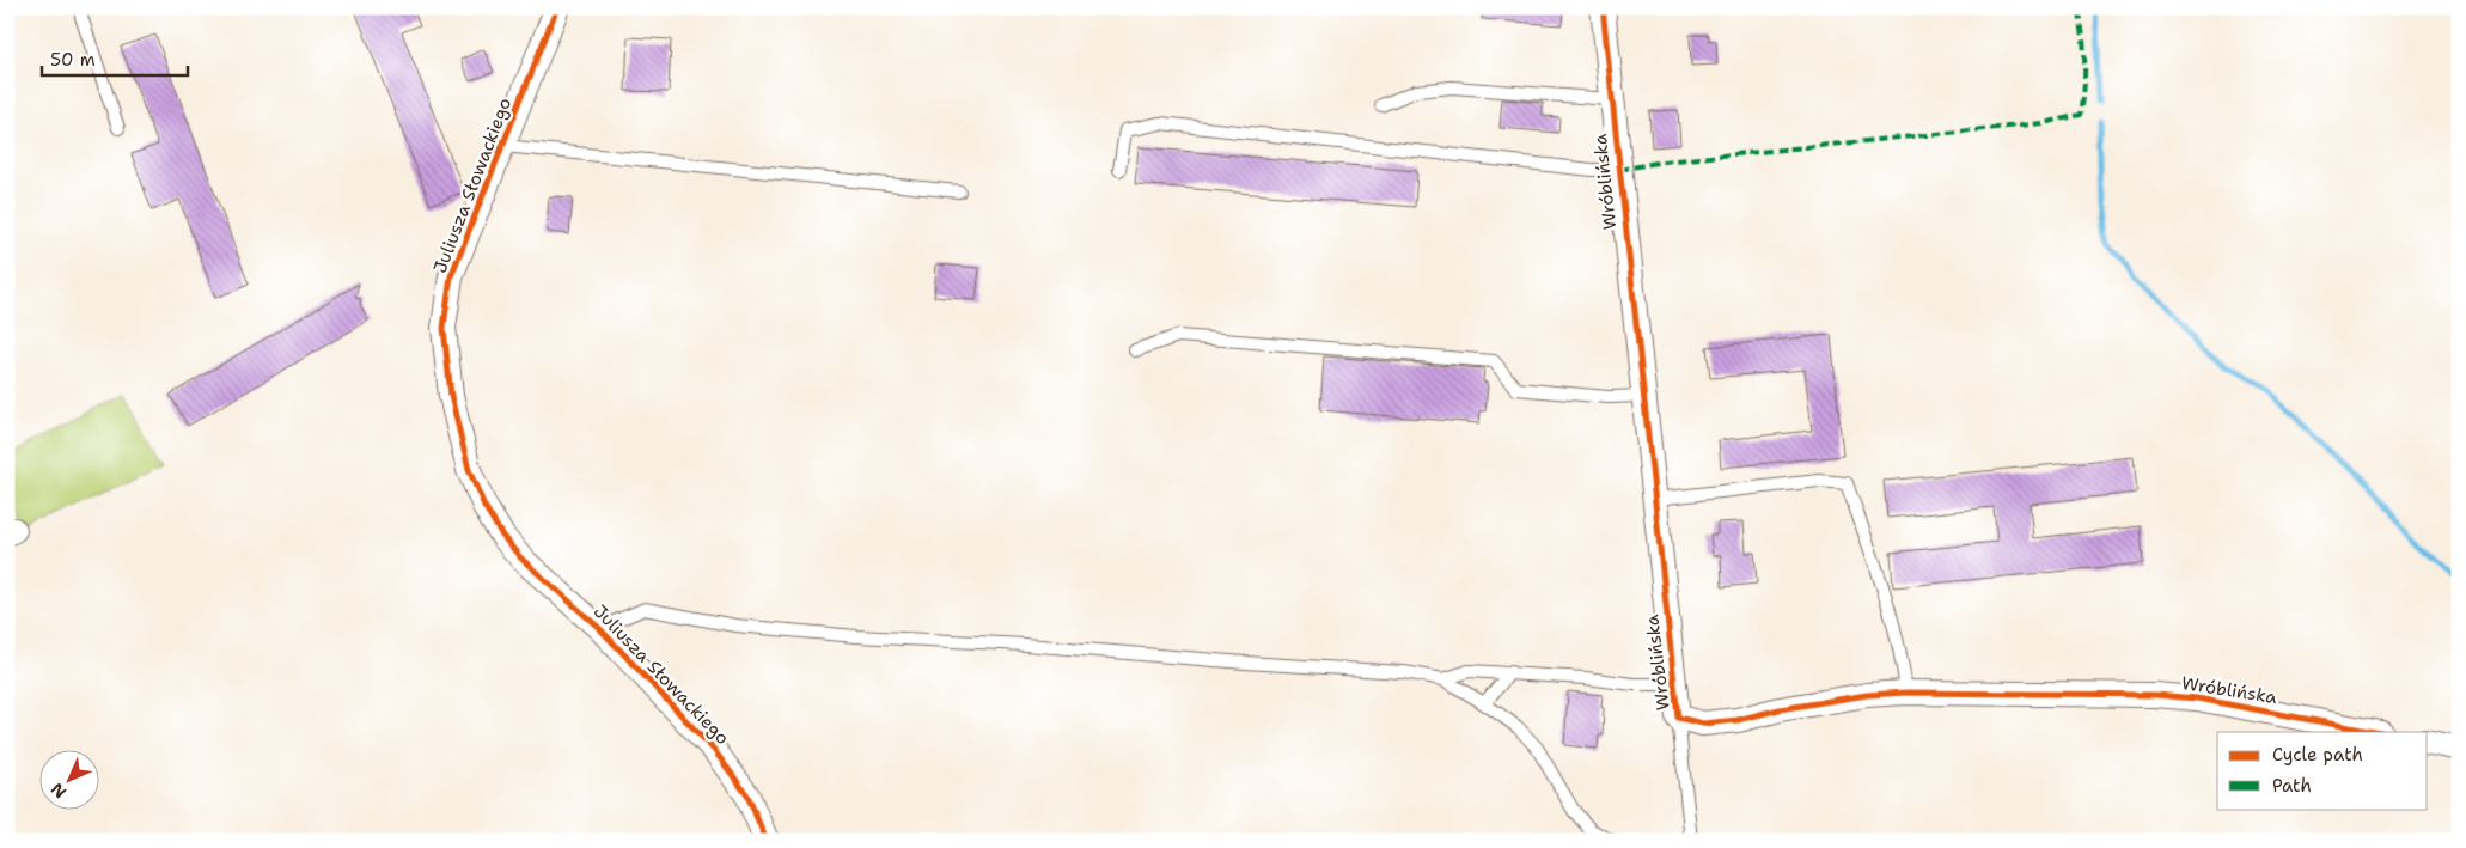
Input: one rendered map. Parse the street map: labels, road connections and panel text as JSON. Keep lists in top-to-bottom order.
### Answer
{
  "streets": {
    "street": ["Wróblińska", "Juliusza Słowackiego"]
  },
  "legend": ["Cycle path", "Path"],
  "scale_bar": "50 m",
  "north": "bottom left"
}
